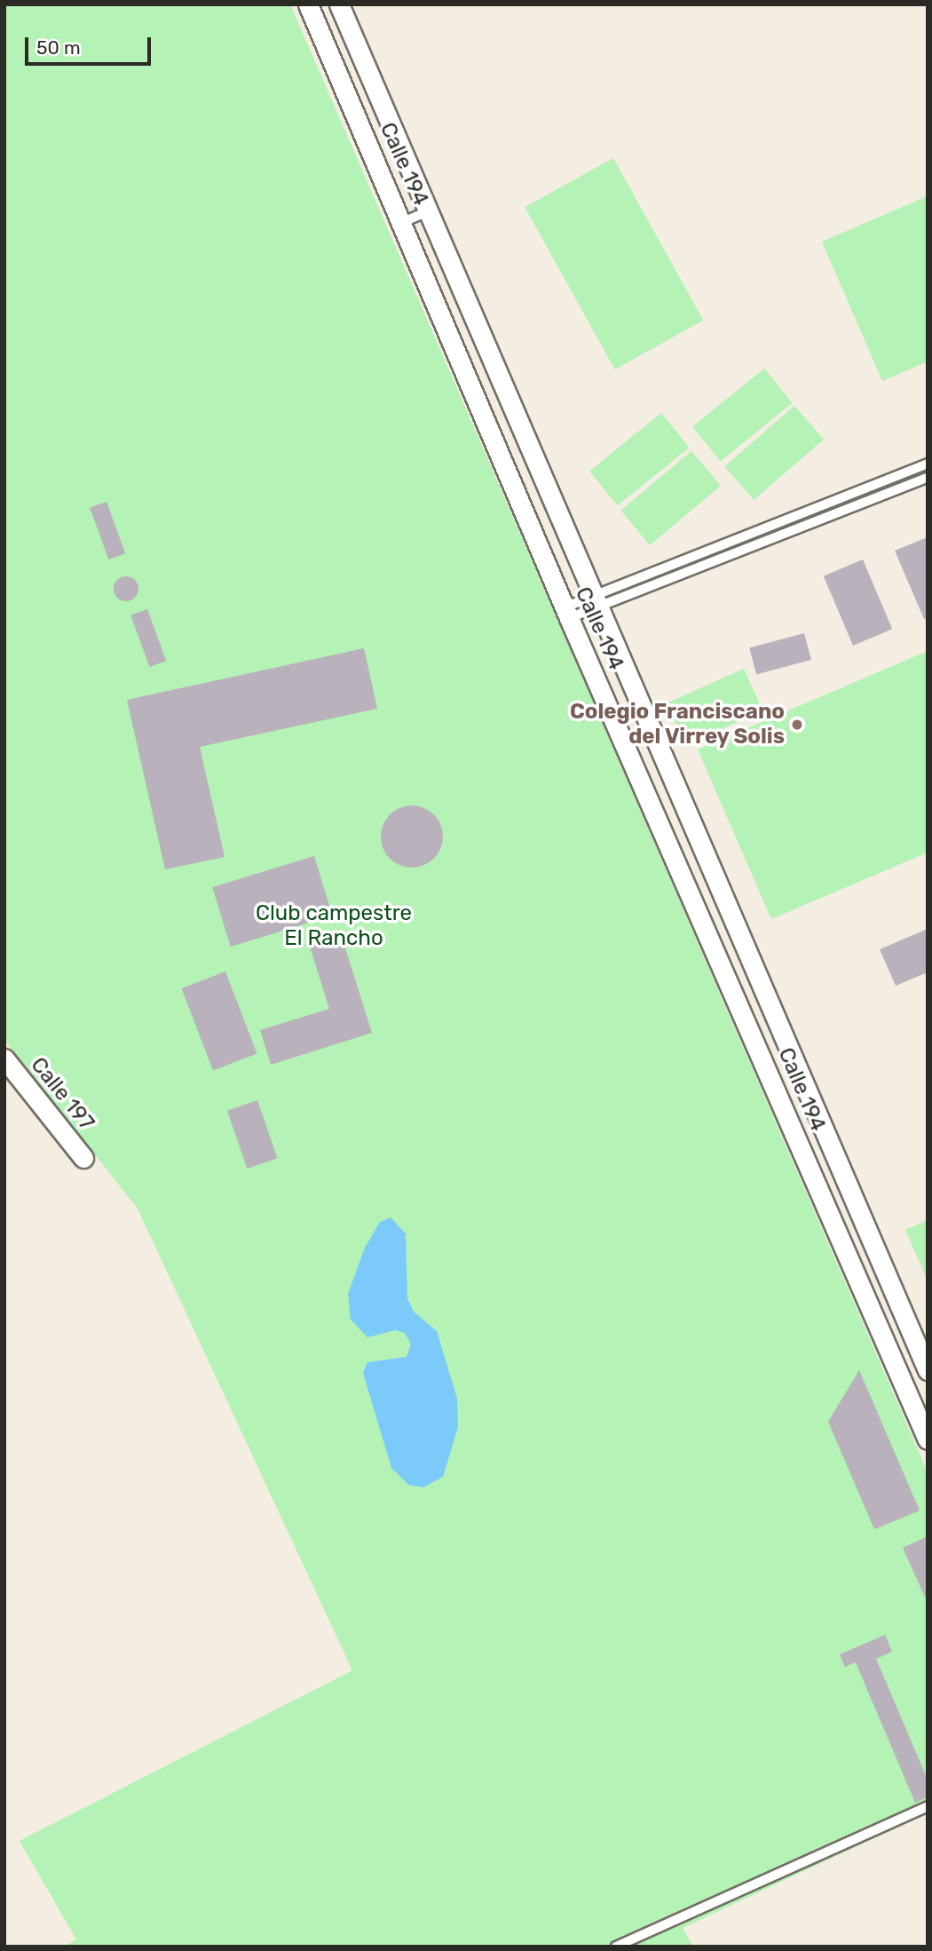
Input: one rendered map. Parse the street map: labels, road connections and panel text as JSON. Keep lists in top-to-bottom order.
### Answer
{
  "streets": {
    "street": ["Calle 194", "Calle 197"]
  },
  "parks": ["Club campestre El Rancho"],
  "places": ["Colegio Franciscano del Virrey Solis"],
  "scale_bar": "50 m"
}
